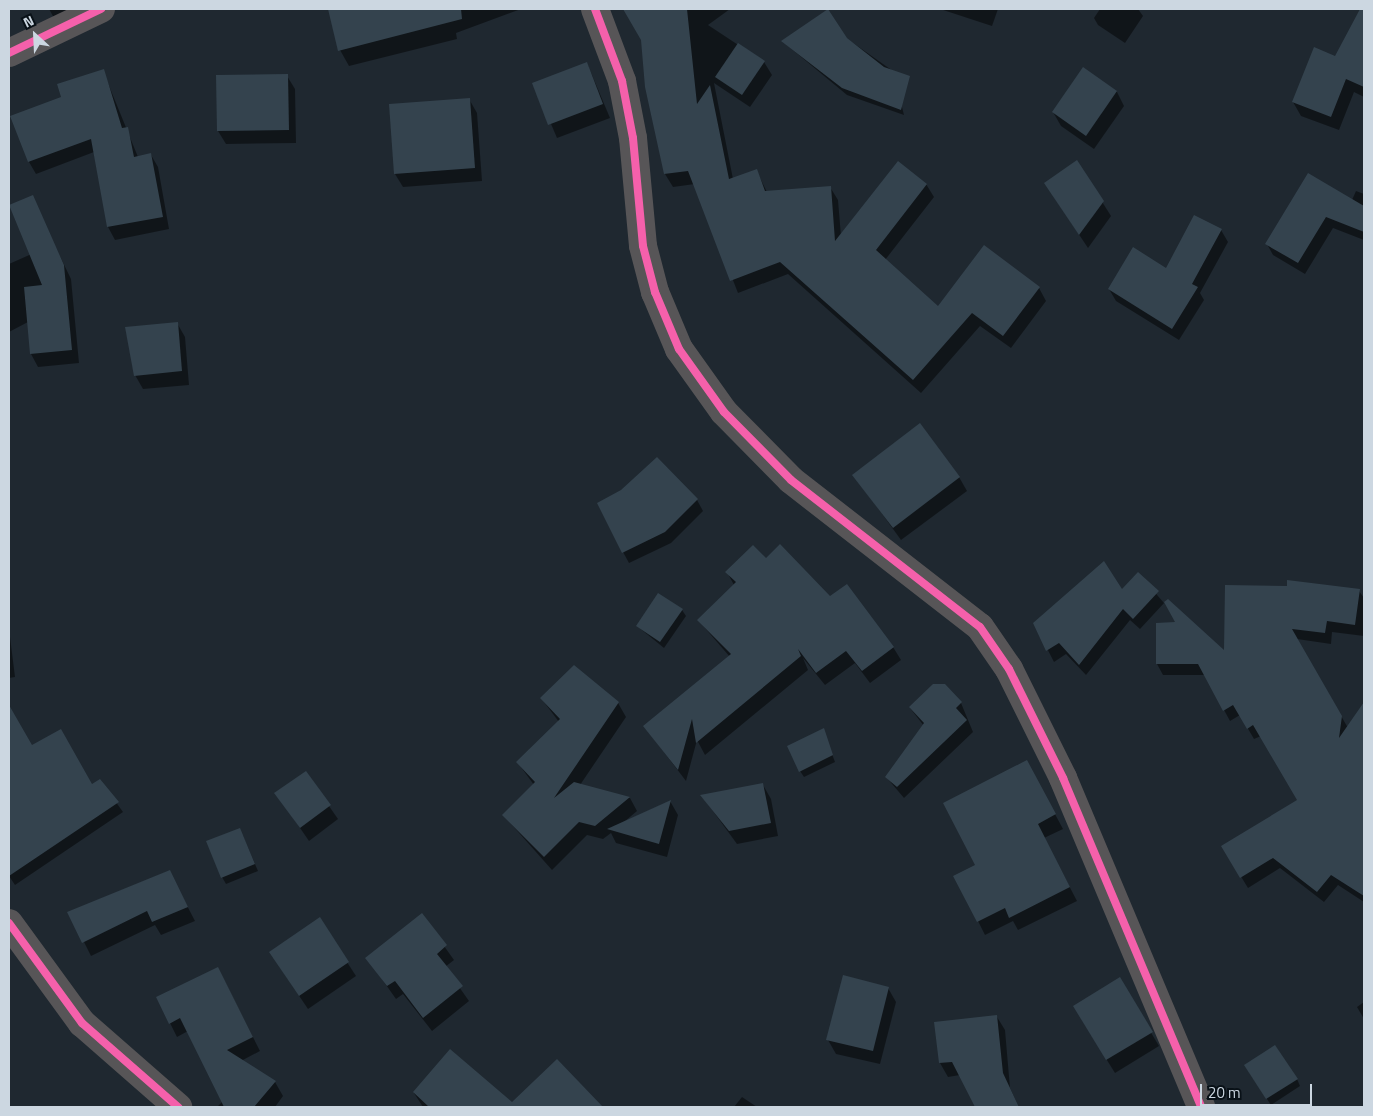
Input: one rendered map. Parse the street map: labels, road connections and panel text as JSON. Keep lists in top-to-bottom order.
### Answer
{
  "scale_bar": "20 m",
  "north": "top left"
}
